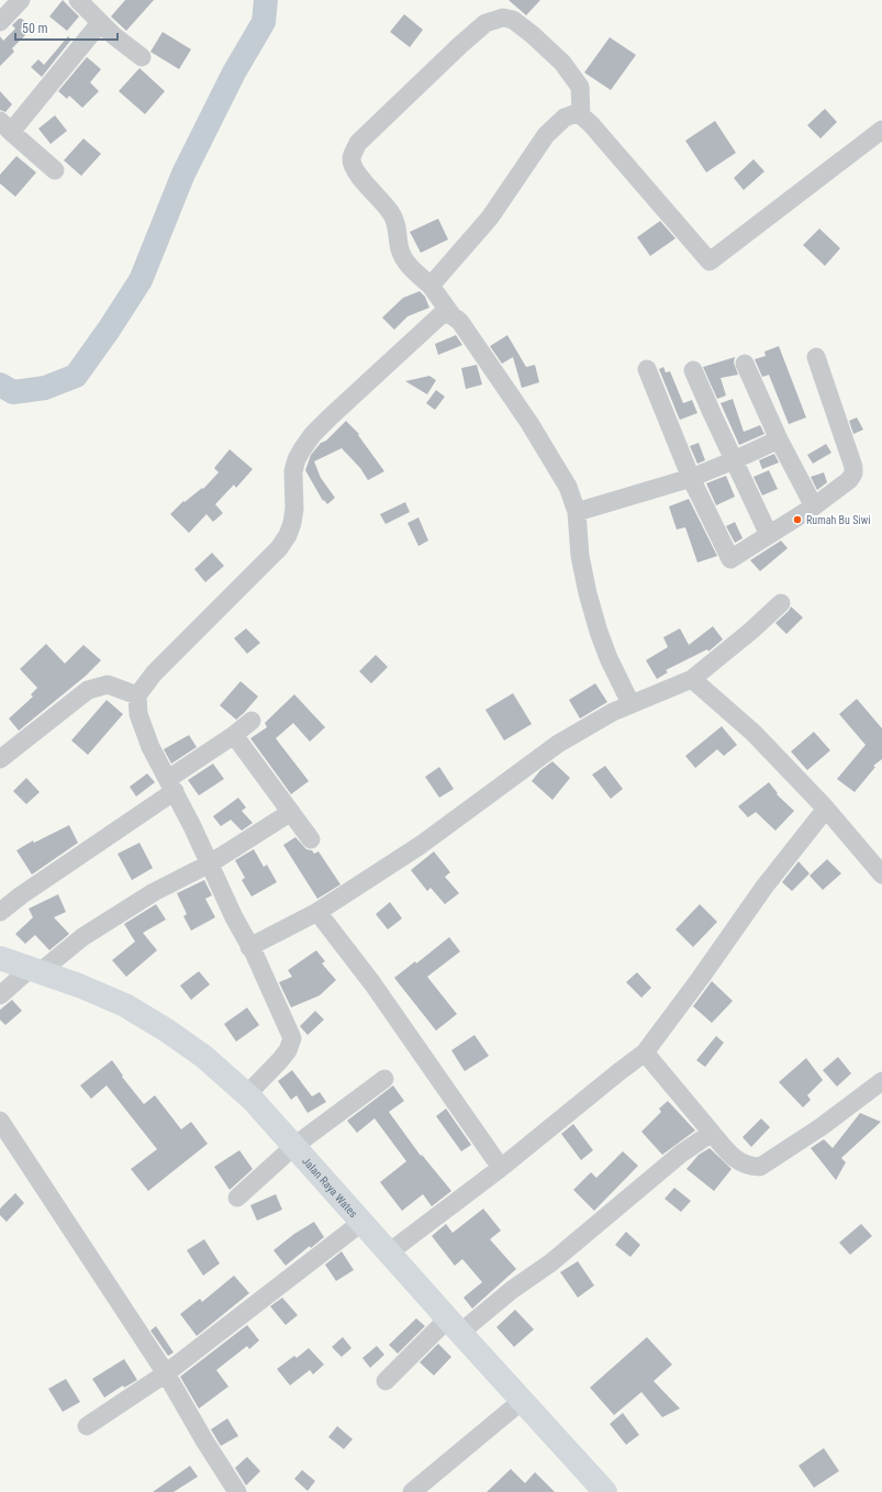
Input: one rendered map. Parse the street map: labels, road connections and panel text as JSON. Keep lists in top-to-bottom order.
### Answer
{
  "streets": {
    "highway": ["Jalan Raya Wates"]
  },
  "places": ["Rumah Bu Siwi"],
  "scale_bar": "50 m"
}
